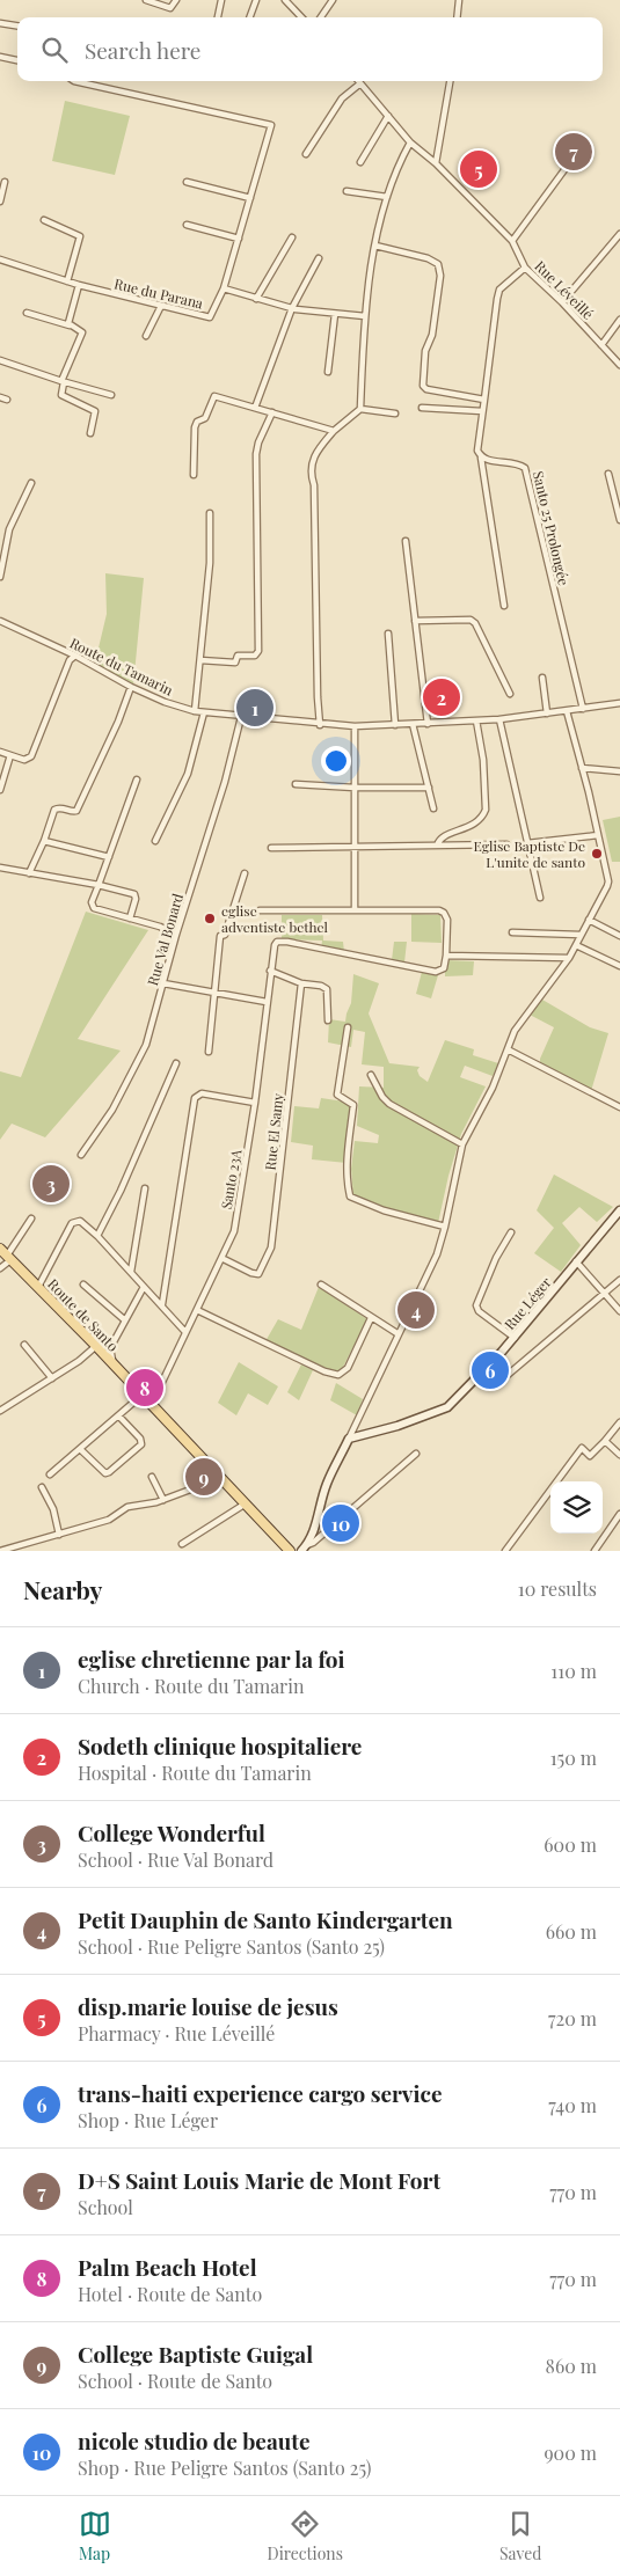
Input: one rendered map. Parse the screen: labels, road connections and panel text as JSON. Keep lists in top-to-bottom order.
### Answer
{
  "streets": {
    "main road": ["Route de Santo"],
    "street": [
      "Rue Léveillé",
      "Rue du Parana",
      "Santo 25 Prolongée",
      "Route du Tamarin",
      "Rue Val Bonard",
      "Rue El Samy",
      "Santo 23A",
      "Rue Léger"
    ]
  },
  "crossings": [
    ["Santo 25 Prolongée", "Route du Tamarin"],
    ["Route du Tamarin", "Rue Val Bonard"],
    ["Rue El Samy", "Santo 23A"],
    ["Santo 23A", "Route de Santo"]
  ],
  "places": ["Eglise Baptiste De L'unite de santo", "eglise adventiste bethel"],
  "page": {
    "search": "Search here",
    "pins": [
      "7",
      "5",
      "2",
      "1",
      "3",
      "4",
      "6",
      "8",
      "9",
      "10"
    ],
    "heading": ["Nearby", "10 results"],
    "list": [
      {
        "mark": "1",
        "name": "eglise chretienne par la foi",
        "note": "Church · Route du Tamarin",
        "value": "110 m"
      },
      {
        "mark": "2",
        "name": "Sodeth clinique hospitaliere",
        "note": "Hospital · Route du Tamarin",
        "value": "150 m"
      },
      {
        "mark": "3",
        "name": "College Wonderful",
        "note": "School · Rue Val Bonard",
        "value": "600 m"
      },
      {
        "mark": "4",
        "name": "Petit Dauphin de Santo Kindergarten",
        "note": "School · Rue Peligre Santos (Santo 25)",
        "value": "660 m"
      },
      {
        "mark": "5",
        "name": "disp.marie louise de jesus",
        "note": "Pharmacy · Rue Léveillé",
        "value": "720 m"
      },
      {
        "mark": "6",
        "name": "trans-haiti experience cargo service",
        "note": "Shop · Rue Léger",
        "value": "740 m"
      },
      {
        "mark": "7",
        "name": "D+S Saint Louis Marie de Mont Fort",
        "note": "School",
        "value": "770 m"
      },
      {
        "mark": "8",
        "name": "Palm Beach Hotel",
        "note": "Hotel · Route de Santo",
        "value": "770 m"
      },
      {
        "mark": "9",
        "name": "College Baptiste Guigal",
        "note": "School · Route de Santo",
        "value": "860 m"
      },
      {
        "mark": "10",
        "name": "nicole studio de beaute",
        "note": "Shop · Rue Peligre Santos (Santo 25)",
        "value": "900 m"
      }
    ],
    "nav": ["Map", "Directions", "Saved"]
  }
}
